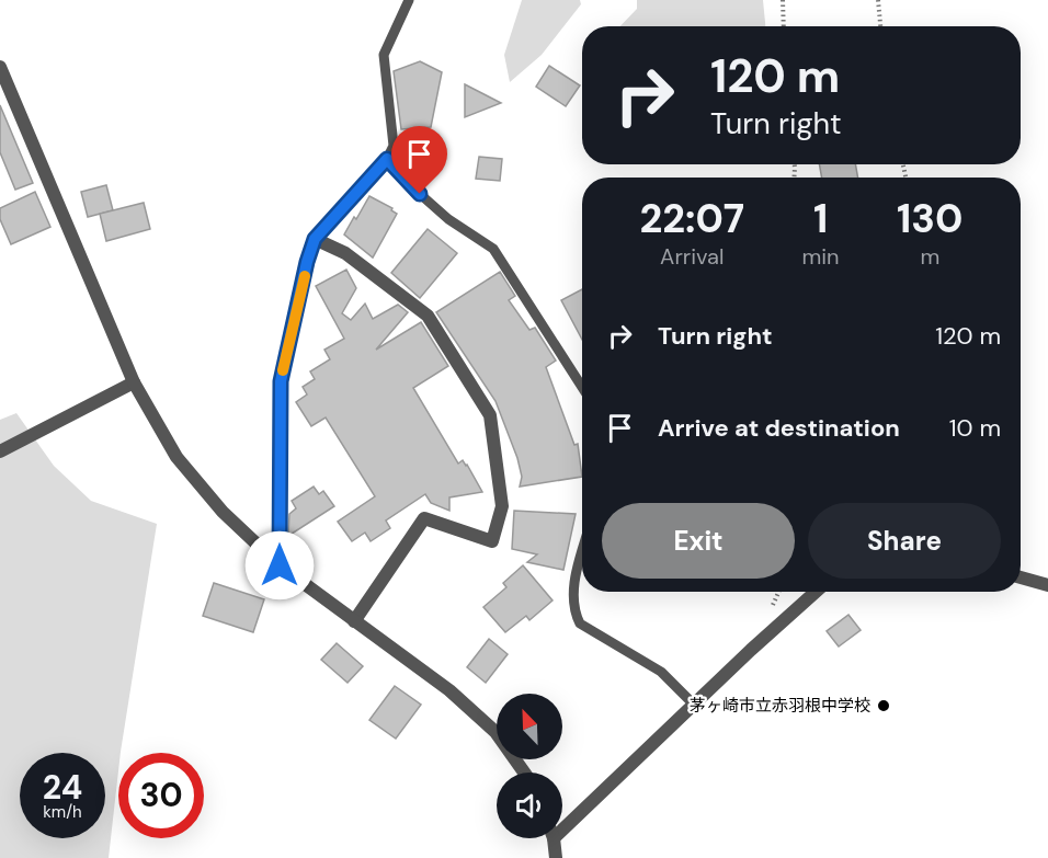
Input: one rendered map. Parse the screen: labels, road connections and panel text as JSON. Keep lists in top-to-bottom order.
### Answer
{
  "places": ["茅ヶ崎市立赤羽根中学校"],
  "north": "top left",
  "page": {
    "turn": ["120 m", "Turn right"],
    "eta": [
      "22:07",
      "Arrival",
      "1",
      "min",
      "130",
      "m"
    ],
    "list": [
      {
        "name": "Turn right",
        "value": "120 m"
      },
      {
        "name": "Arrive at destination",
        "value": "10 m"
      }
    ],
    "buttons": ["Exit", "Share"],
    "speed": "24 km/h",
    "limit": "30"
  }
}
